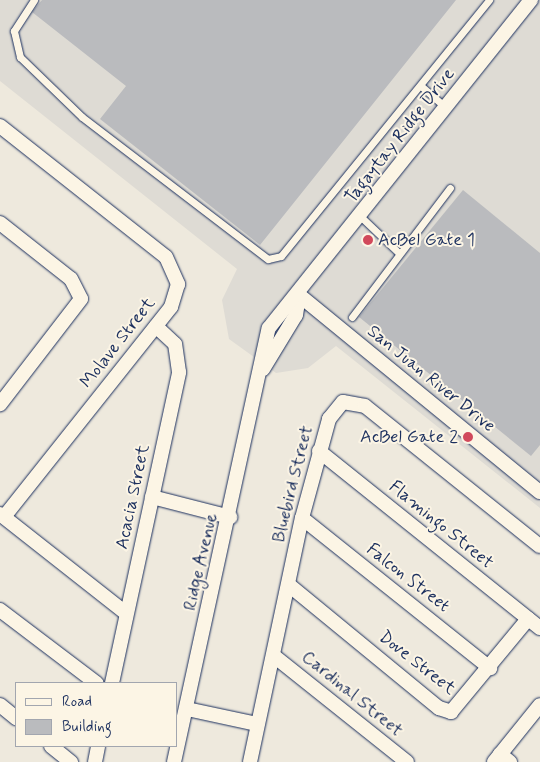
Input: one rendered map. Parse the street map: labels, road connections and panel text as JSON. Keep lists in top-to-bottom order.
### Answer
{
  "streets": {
    "street": [
      "Tagaytay Ridge Drive",
      "Molave Street",
      "San Juan River Drive",
      "Bluebird Street",
      "Acacia Street",
      "Flamingo Street",
      "Ridge Avenue",
      "Falcon Street",
      "Dove Street",
      "Cardinal Street"
    ]
  },
  "crossings": [
    ["Tagaytay Ridge Drive", "San Juan River Drive"],
    ["Tagaytay Ridge Drive", "Ridge Avenue"],
    ["Molave Street", "Acacia Street"],
    ["Bluebird Street", "Flamingo Street"],
    ["Bluebird Street", "Falcon Street"],
    ["Bluebird Street", "Dove Street"],
    ["Bluebird Street", "Cardinal Street"],
    ["Flamingo Street", "Dove Street"],
    ["Falcon Street", "Dove Street"]
  ],
  "places": ["AcBel Gate 1", "AcBel Gate 2"],
  "legend": ["Road", "Building"]
}
